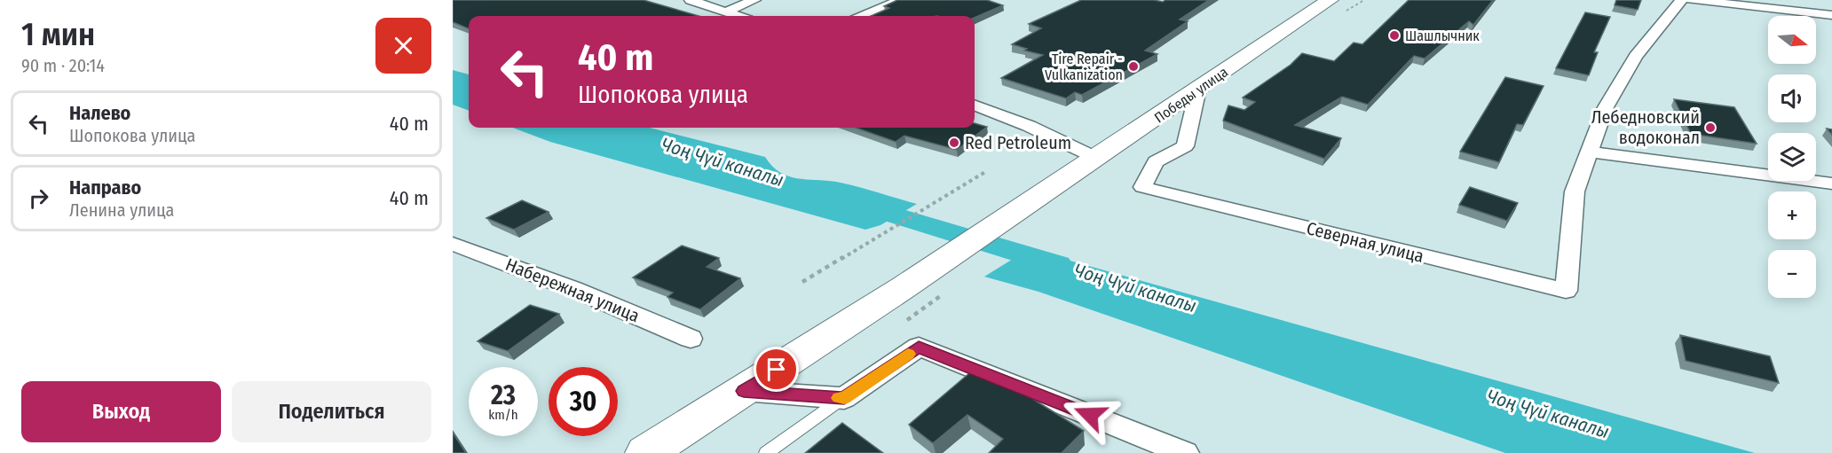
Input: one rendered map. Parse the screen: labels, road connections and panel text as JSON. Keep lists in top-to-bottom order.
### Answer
{
  "streets": {
    "main road": ["Победы улица"],
    "street": ["Северная улица", "Набережная улица"]
  },
  "crossings": [
    ["Победы улица", "Северная улица"]
  ],
  "water": ["Чоң Чүй каналы"],
  "places": [
    "Шашлычник",
    "Tire Repair - Vulkanization",
    "Лебедновский водоконал",
    "Red Petroleum"
  ],
  "north": "right",
  "page": {
    "heading": ["1 мин", "90 m · 20:14"],
    "map_buttons": ["+", "−"],
    "turn": ["40 m", "Шопокова улица"],
    "list": [
      {
        "name": "Налево",
        "note": "Шопокова улица",
        "value": "40 m"
      },
      {
        "name": "Направо",
        "note": "Ленина улица",
        "value": "40 m"
      }
    ],
    "speed": "23 km/h",
    "limit": "30",
    "buttons": ["Выход", "Поделиться"]
  }
}
